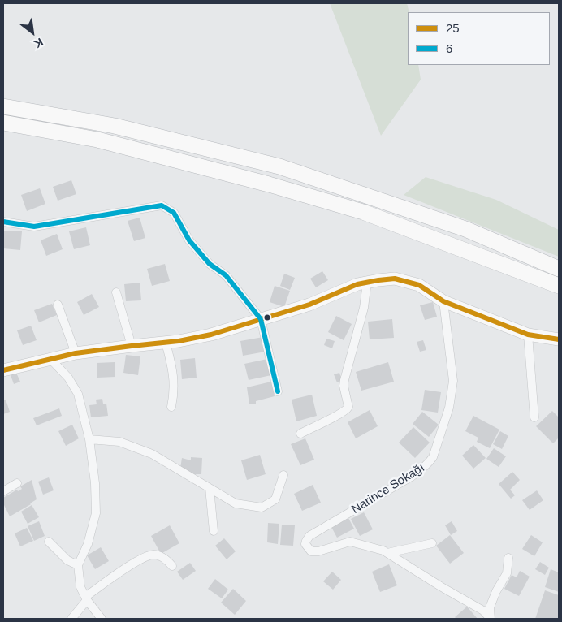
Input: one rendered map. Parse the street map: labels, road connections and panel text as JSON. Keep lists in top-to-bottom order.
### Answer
{
  "streets": {
    "street": ["Narince Sokağı"]
  },
  "lines": ["transit line 6", "transit line 25"],
  "legend": ["25", "6"],
  "north": "bottom right"
}
